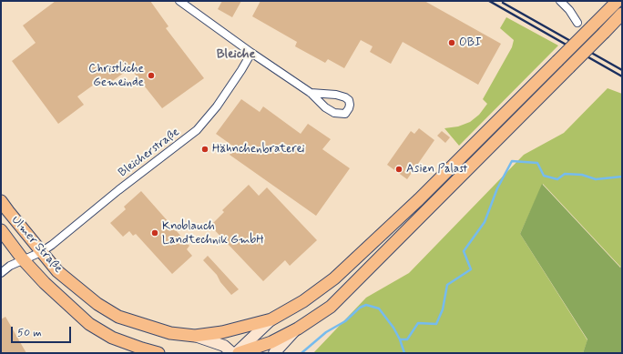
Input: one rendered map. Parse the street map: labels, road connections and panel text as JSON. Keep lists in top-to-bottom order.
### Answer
{
  "streets": {
    "main road": ["Ulmer Straße"],
    "street": ["Bleicherstraße"]
  },
  "crossings": [
    ["Bleicherstraße", "Ulmer Straße"]
  ],
  "districts": ["Bleiche"],
  "places": [
    "OBI",
    "Christliche Gemeinde",
    "Hähnchenbraterei",
    "Asien Palast",
    "Knoblauch Landtechnik GmbH"
  ],
  "scale_bar": "50 m"
}
